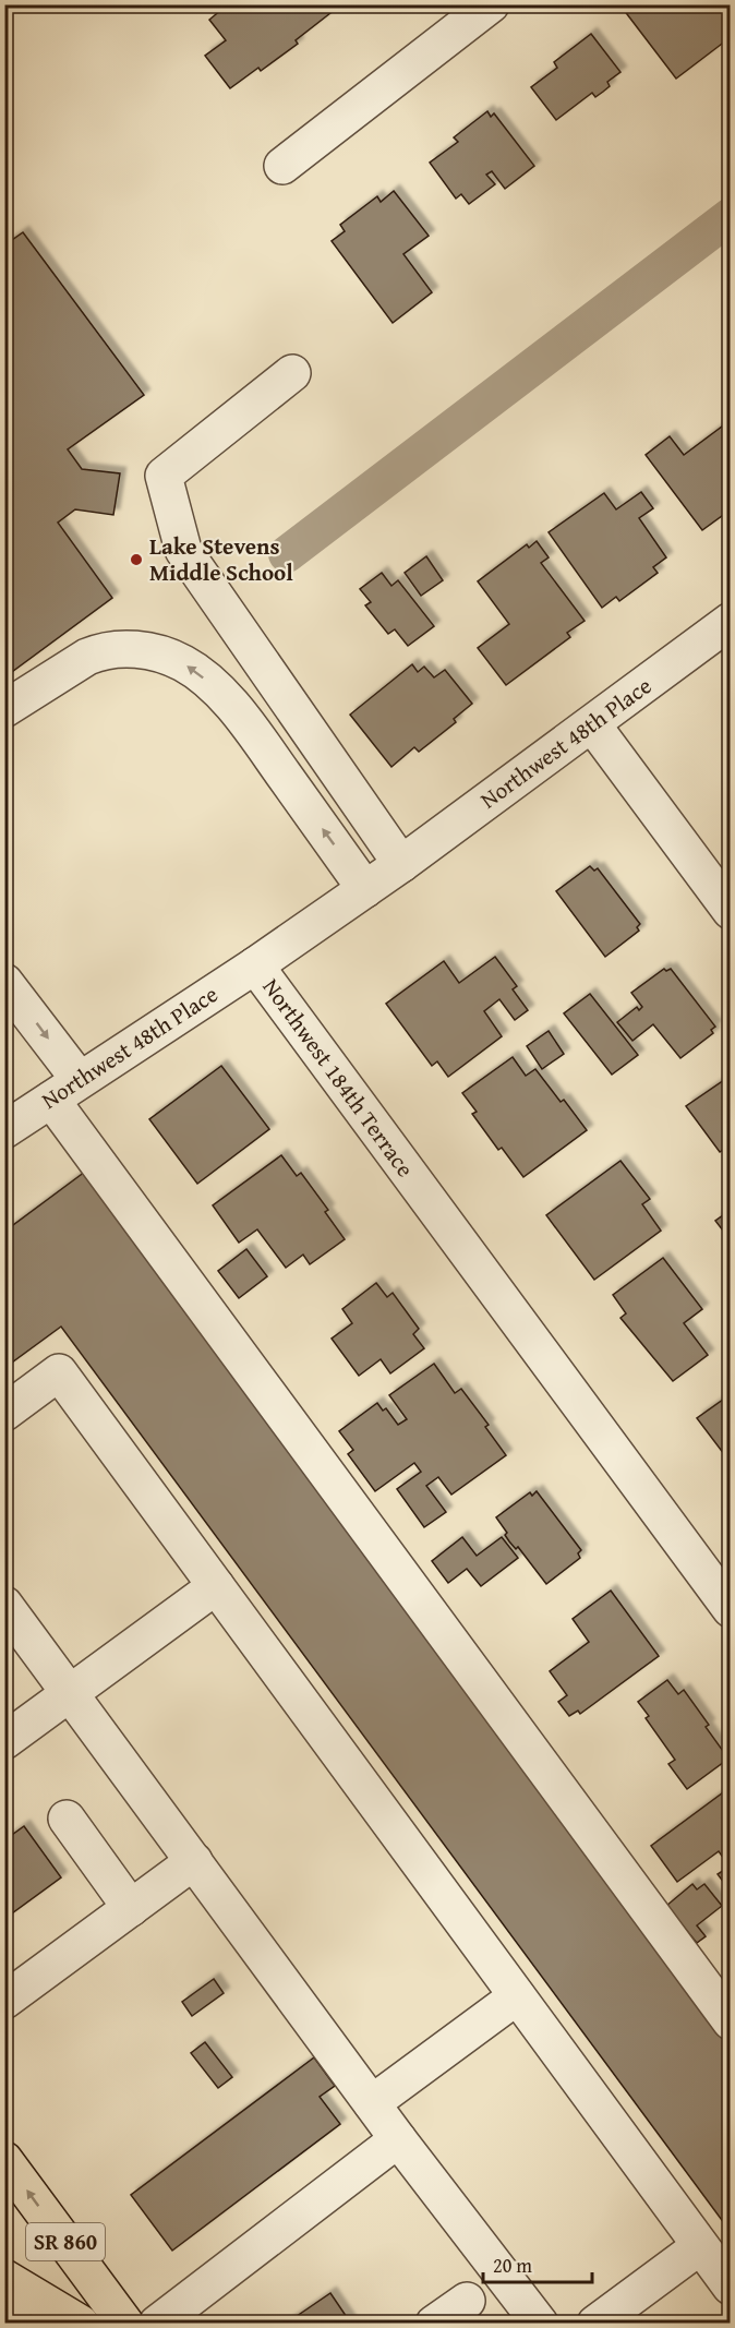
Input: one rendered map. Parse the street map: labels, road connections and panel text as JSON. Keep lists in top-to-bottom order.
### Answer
{
  "streets": {
    "main road": ["SR 860"],
    "street": ["Northwest 48th Place", "Northwest 184th Terrace"]
  },
  "crossings": [
    ["Northwest 48th Place", "Northwest 184th Terrace"]
  ],
  "places": ["Lake Stevens Middle School"],
  "scale_bar": "20 m"
}
